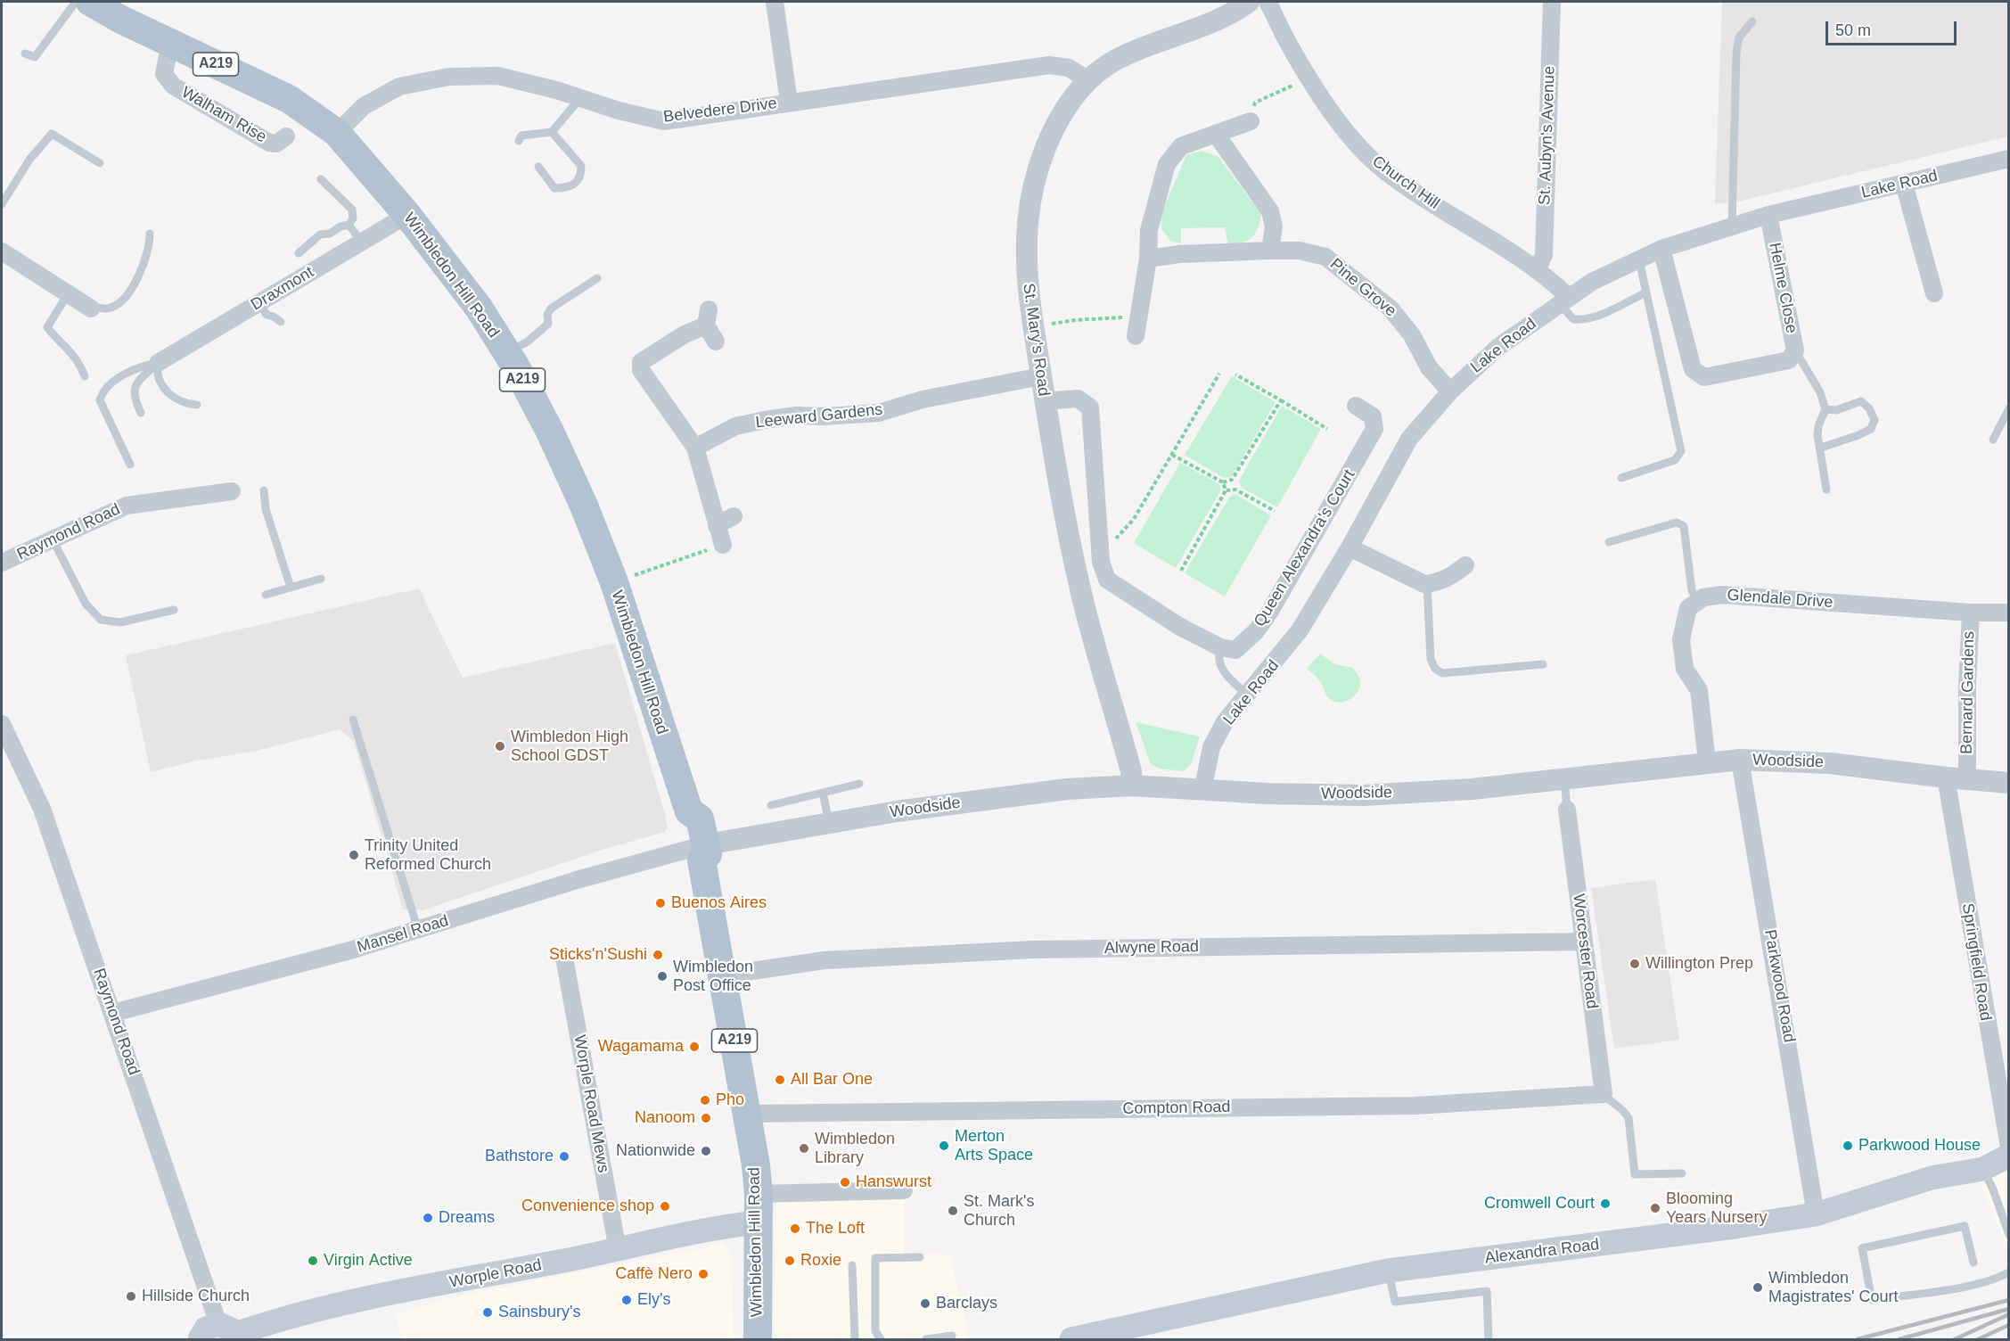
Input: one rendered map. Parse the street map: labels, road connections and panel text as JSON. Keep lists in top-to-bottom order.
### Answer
{
  "streets": {
    "main road": [
      "A219",
      "Wimbledon Hill Road",
      "Alexandra Road",
      "Worple Road"
    ],
    "street": [
      "Belvedere Drive",
      "Walham Rise",
      "St. Aubyn's Avenue",
      "Church Hill",
      "Lake Road",
      "Pine Grove",
      "Helme Close",
      "Draxmont",
      "St. Mary's Road",
      "Leeward Gardens",
      "Raymond Road",
      "Queen Alexandra's Court",
      "Glendale Drive",
      "Bernard Gardens",
      "Woodside",
      "Mansel Road",
      "Alwyne Road",
      "Worcester Road",
      "Springfield Road",
      "Parkwood Road",
      "Worple Road Mews",
      "Compton Road"
    ]
  },
  "crossings": [
    ["Belvedere Drive", "Wimbledon Hill Road"],
    ["Belvedere Drive", "St. Mary's Road"],
    ["Walham Rise", "Wimbledon Hill Road"],
    ["St. Aubyn's Avenue", "Church Hill"],
    ["Church Hill", "Lake Road"],
    ["Lake Road", "Pine Grove"],
    ["Lake Road", "Helme Close"],
    ["Lake Road", "Woodside"],
    ["Wimbledon Hill Road", "Draxmont"],
    ["Wimbledon Hill Road", "Woodside"],
    ["Wimbledon Hill Road", "Mansel Road"],
    ["Wimbledon Hill Road", "Alwyne Road"],
    ["Wimbledon Hill Road", "Compton Road"],
    ["Wimbledon Hill Road", "Worple Road"],
    ["St. Mary's Road", "Leeward Gardens"],
    ["St. Mary's Road", "Woodside"],
    ["Raymond Road", "Mansel Road"],
    ["Raymond Road", "Worple Road"],
    ["Glendale Drive", "Bernard Gardens"],
    ["Bernard Gardens", "Woodside"],
    ["Woodside", "Mansel Road"],
    ["Woodside", "Springfield Road"],
    ["Woodside", "Parkwood Road"],
    ["Alwyne Road", "Worcester Road"],
    ["Worcester Road", "Compton Road"],
    ["Parkwood Road", "Alexandra Road"],
    ["Worple Road Mews", "Worple Road"]
  ],
  "places": [
    "Wimbledon High School GDST",
    "Trinity United Reformed Church",
    "Buenos Aires",
    "Sticks'n'Sushi",
    "Willington Prep",
    "Wimbledon Post Office",
    "Wagamama",
    "All Bar One",
    "Pho",
    "Nanoom",
    "Merton Arts Space",
    "Parkwood House",
    "Wimbledon Library",
    "Nationwide",
    "Bathstore",
    "Hanswurst",
    "Cromwell Court",
    "Convenience shop",
    "Blooming Years Nursery",
    "St. Mark's Church",
    "Dreams",
    "The Loft",
    "Virgin Active",
    "Roxie",
    "Caffè Nero",
    "Wimbledon Magistrates' Court",
    "Hillside Church",
    "Ely's",
    "Barclays",
    "Sainsbury's"
  ],
  "scale_bar": "50 m"
}
